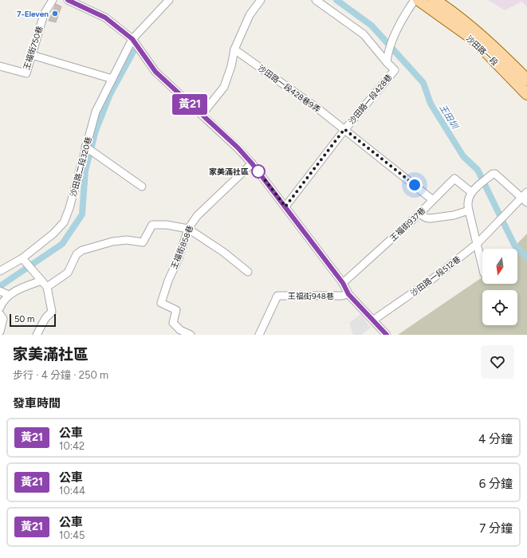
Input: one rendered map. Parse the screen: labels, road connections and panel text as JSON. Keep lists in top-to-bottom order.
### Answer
{
  "streets": {
    "main road": ["沙田路一段"],
    "street": [
      "王福街750巷",
      "沙田路一段428巷9弄",
      "沙田路一段428巷",
      "沙田路二段320巷",
      "王福街937巷",
      "王福街858巷",
      "沙田路一段512巷",
      "王福街948巷"
    ]
  },
  "crossings": [
    ["沙田路一段428巷9弄", "沙田路一段428巷"],
    ["沙田路一段428巷9弄", "王福街937巷"]
  ],
  "water": ["王田圳"],
  "places": ["7-Eleven", "家美滿社區"],
  "lines": ["bus line 黃21"],
  "scale_bar": "50 m",
  "north": "bottom",
  "page": {
    "on_map": "黃21",
    "scale": "50 m",
    "heading": [
      ["家美滿社區", "步行 · 4 分鐘 · 250 m"],
      "發車時間"
    ],
    "list": [
      {
        "mark": "黃21",
        "name": "公車",
        "note": "10:42",
        "value": "4 分鐘"
      },
      {
        "mark": "黃21",
        "name": "公車",
        "note": "10:44",
        "value": "6 分鐘"
      },
      {
        "mark": "黃21",
        "name": "公車",
        "note": "10:45",
        "value": "7 分鐘"
      }
    ]
  }
}
